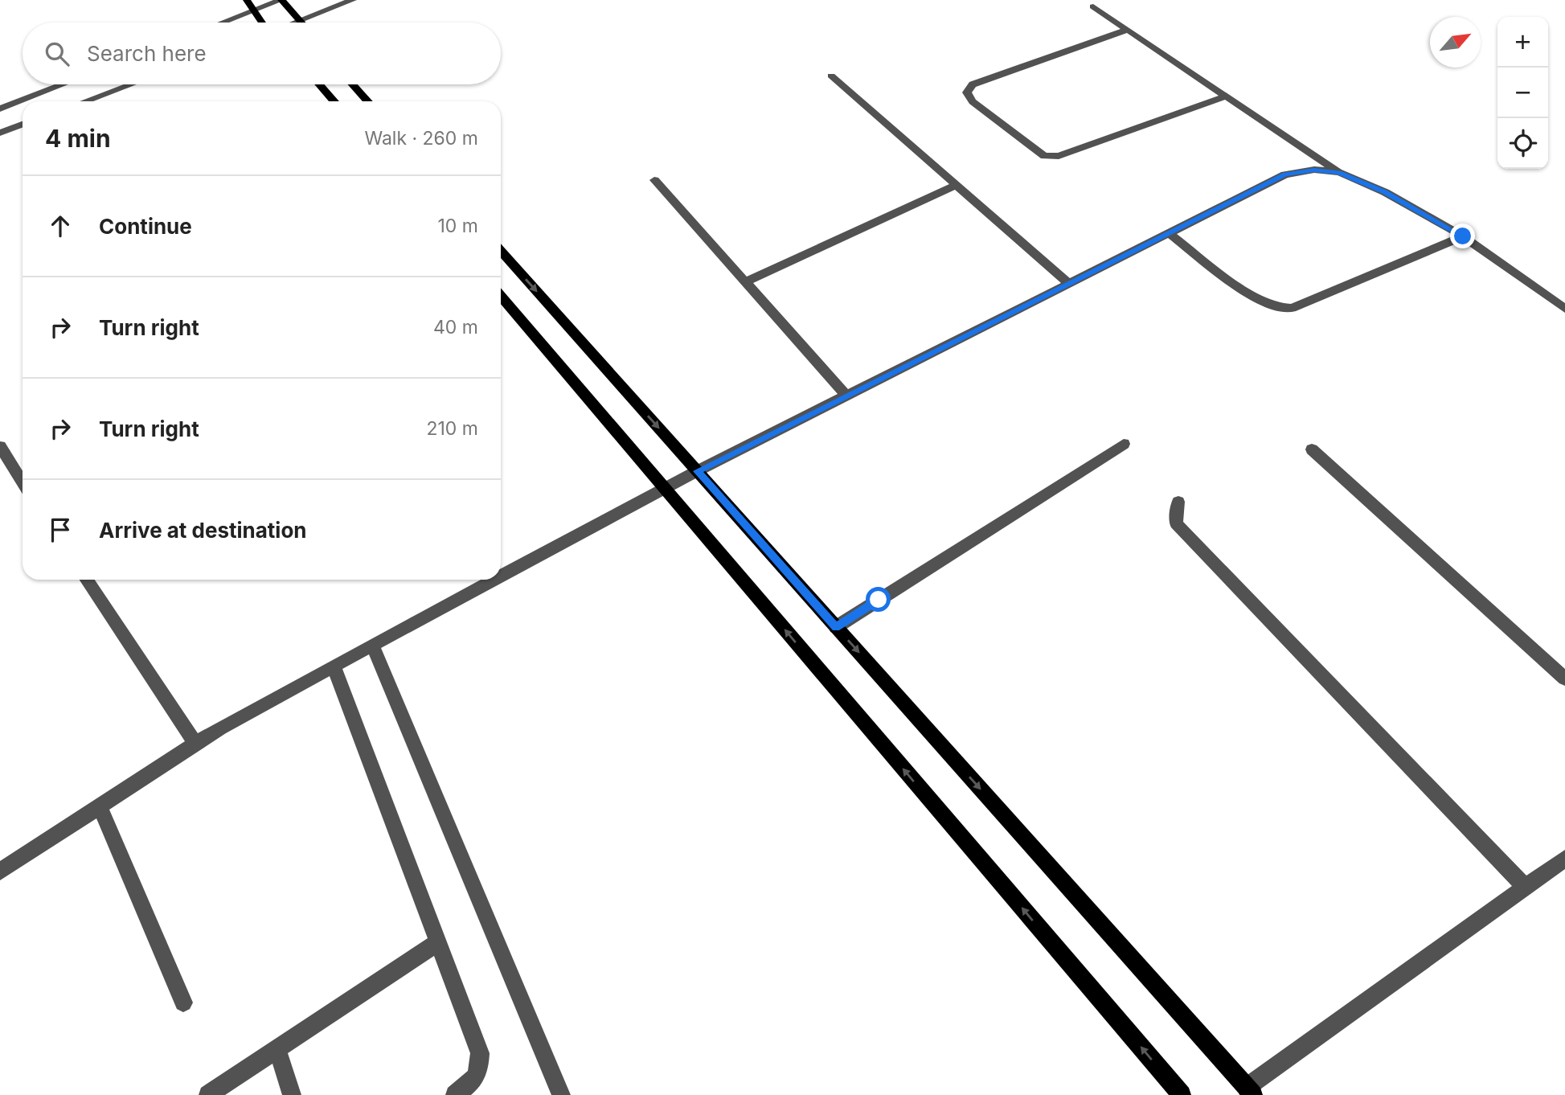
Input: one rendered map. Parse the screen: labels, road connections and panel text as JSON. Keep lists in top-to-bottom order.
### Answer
{
  "north": "top right",
  "page": {
    "map_buttons": ["+", "−"],
    "search": "Search here",
    "heading": ["4 min", "Walk · 260 m"],
    "list": [
      ["Continue", "10 m"],
      ["Turn right", "40 m"],
      ["Turn right", "210 m"],
      "Arrive at destination"
    ]
  }
}
